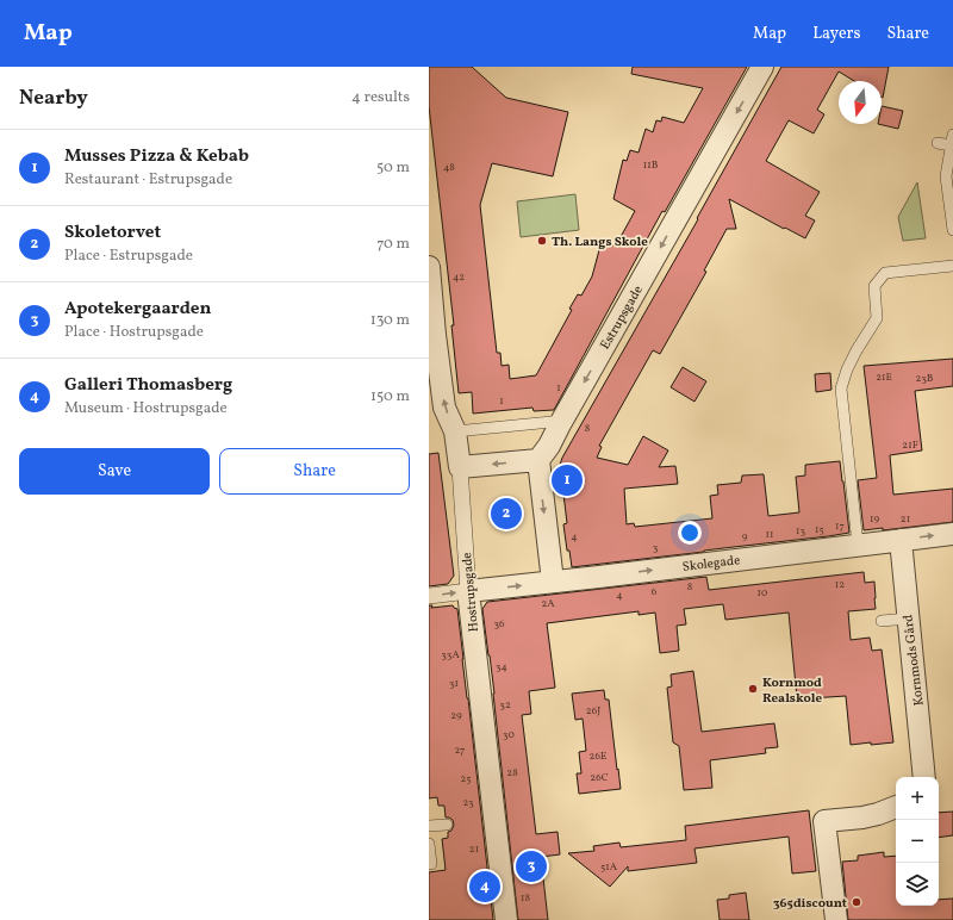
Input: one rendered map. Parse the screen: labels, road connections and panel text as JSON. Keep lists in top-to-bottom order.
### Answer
{
  "streets": {
    "street": [
      "Estrupsgade",
      "Skolegade",
      "Hostrupsgade",
      "Kornmods Gård"
    ]
  },
  "crossings": [
    ["Skolegade", "Hostrupsgade"],
    ["Skolegade", "Kornmods Gård"]
  ],
  "one_way": ["Estrupsgade", "Skolegade"],
  "places": ["Th. Langs Skole", "Kornmod Realskole", "365discount"],
  "house_numbers": [
    "11B",
    "48",
    "42",
    "21E",
    "23B",
    "1",
    "1",
    "8",
    "21F",
    "19",
    "21",
    "17",
    "15",
    "13",
    "11",
    "4",
    "9",
    "3",
    "12",
    "8",
    "6",
    "10",
    "4",
    "2A",
    "36",
    "33A",
    "34",
    "31",
    "32",
    "26J",
    "29",
    "30",
    "27",
    "26E",
    "28",
    "26C",
    "25",
    "23",
    "21",
    "51A",
    "18"
  ],
  "north": "bottom",
  "page": {
    "header": "Map",
    "nav": ["Map", "Layers", "Share"],
    "heading": ["Nearby", "4 results"],
    "list": [
      {
        "mark": "1",
        "name": "Musses Pizza & Kebab",
        "note": "Restaurant · Estrupsgade",
        "value": "50 m"
      },
      {
        "mark": "2",
        "name": "Skoletorvet",
        "note": "Place · Estrupsgade",
        "value": "70 m"
      },
      {
        "mark": "3",
        "name": "Apotekergaarden",
        "note": "Place · Hostrupsgade",
        "value": "130 m"
      },
      {
        "mark": "4",
        "name": "Galleri Thomasberg",
        "note": "Museum · Hostrupsgade",
        "value": "150 m"
      }
    ],
    "buttons": ["Save", "Share"],
    "pins": [
      "1",
      "2",
      "3",
      "4"
    ],
    "map_buttons": ["+", "−"]
  }
}
